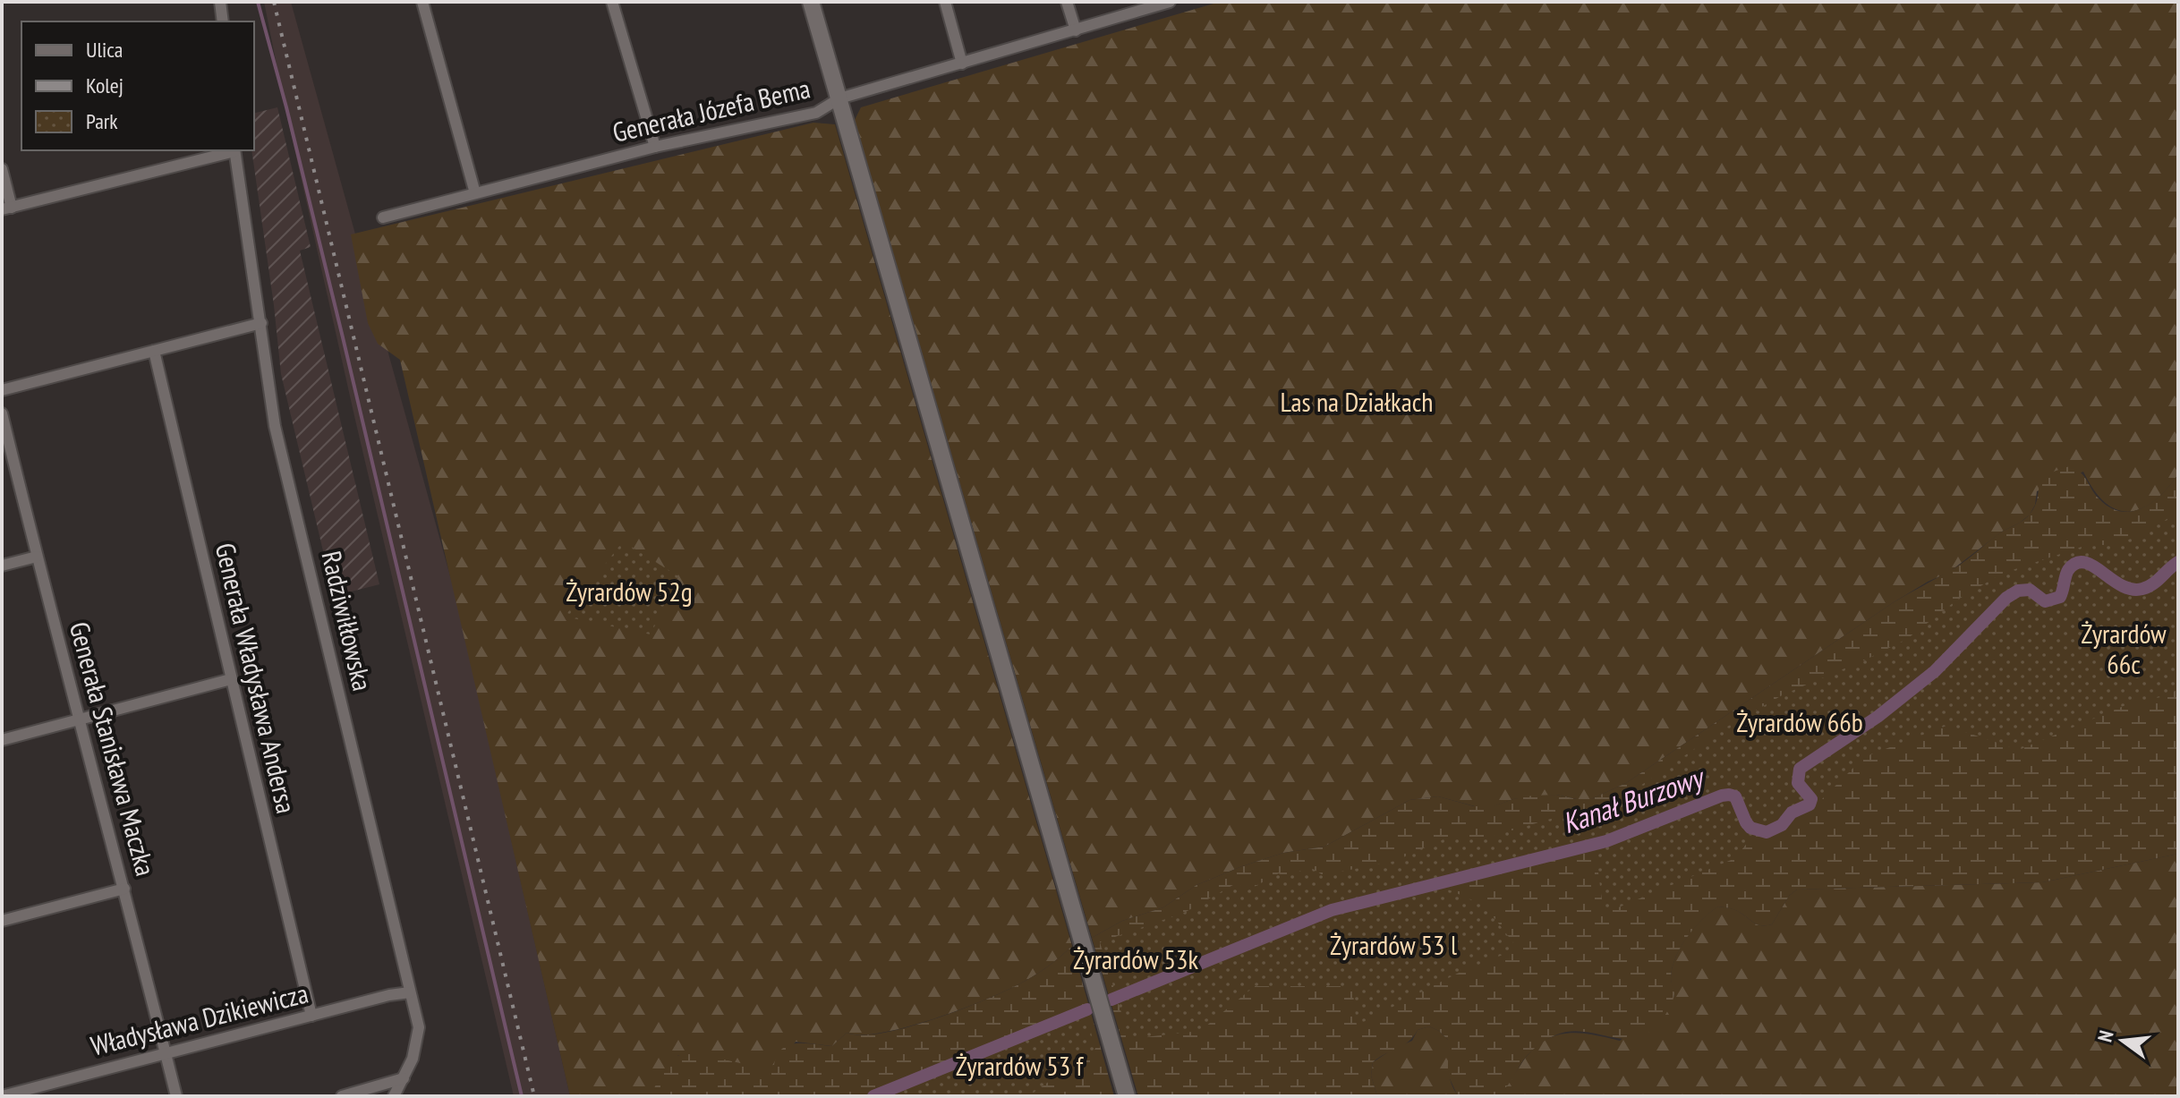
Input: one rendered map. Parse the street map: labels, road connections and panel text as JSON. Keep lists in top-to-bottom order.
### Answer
{
  "streets": {
    "street": [
      "Generała Józefa Bema",
      "Radziwiłłowska",
      "Generała Władysława Andersa",
      "Generała Stanisława Maczka",
      "Władysława Dzikiewicza"
    ]
  },
  "crossings": [
    ["Radziwiłłowska", "Władysława Dzikiewicza"],
    ["Generała Władysława Andersa", "Władysława Dzikiewicza"],
    ["Generała Stanisława Maczka", "Władysława Dzikiewicza"]
  ],
  "water": ["Kanał Burzowy"],
  "parks": [
    "Las na Działkach",
    "Żyrardów 52g",
    "Żyrardów 66c",
    "Żyrardów 66b",
    "Żyrardów 53 l",
    "Żyrardów 53k",
    "Żyrardów 53 f"
  ],
  "legend": ["Ulica", "Kolej", "Park"],
  "north": "left"
}
